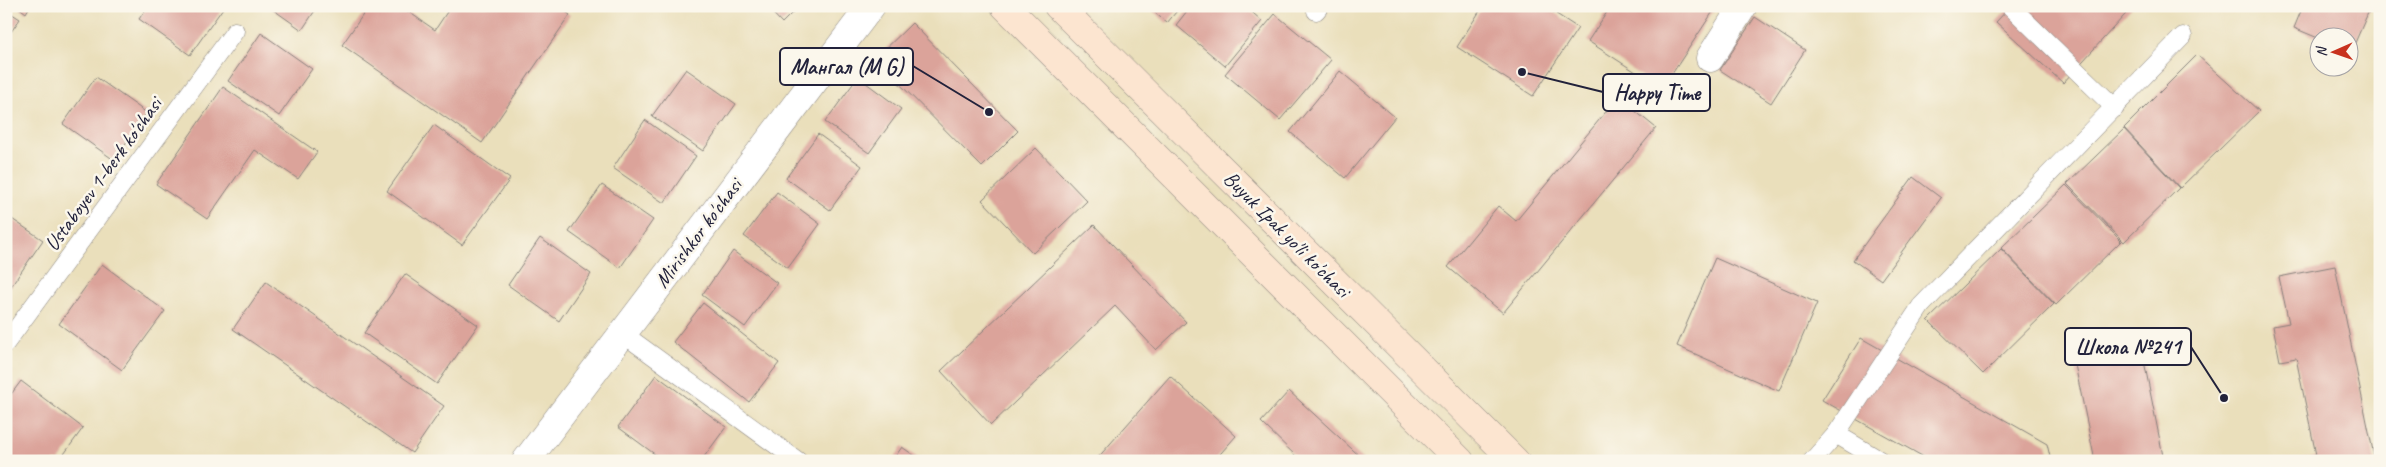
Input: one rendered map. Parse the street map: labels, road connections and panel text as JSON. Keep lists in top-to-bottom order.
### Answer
{
  "streets": {
    "main road": ["Buyuk Ipak yo'li ko'chasi"],
    "street": ["Mirishkor ko'chasi"],
    "lane": ["Ustaboyev 1-berk ko'chasi"]
  },
  "places": ["Happy Time", "Мангал (M G)", "Школа №241"],
  "north": "left"
}
